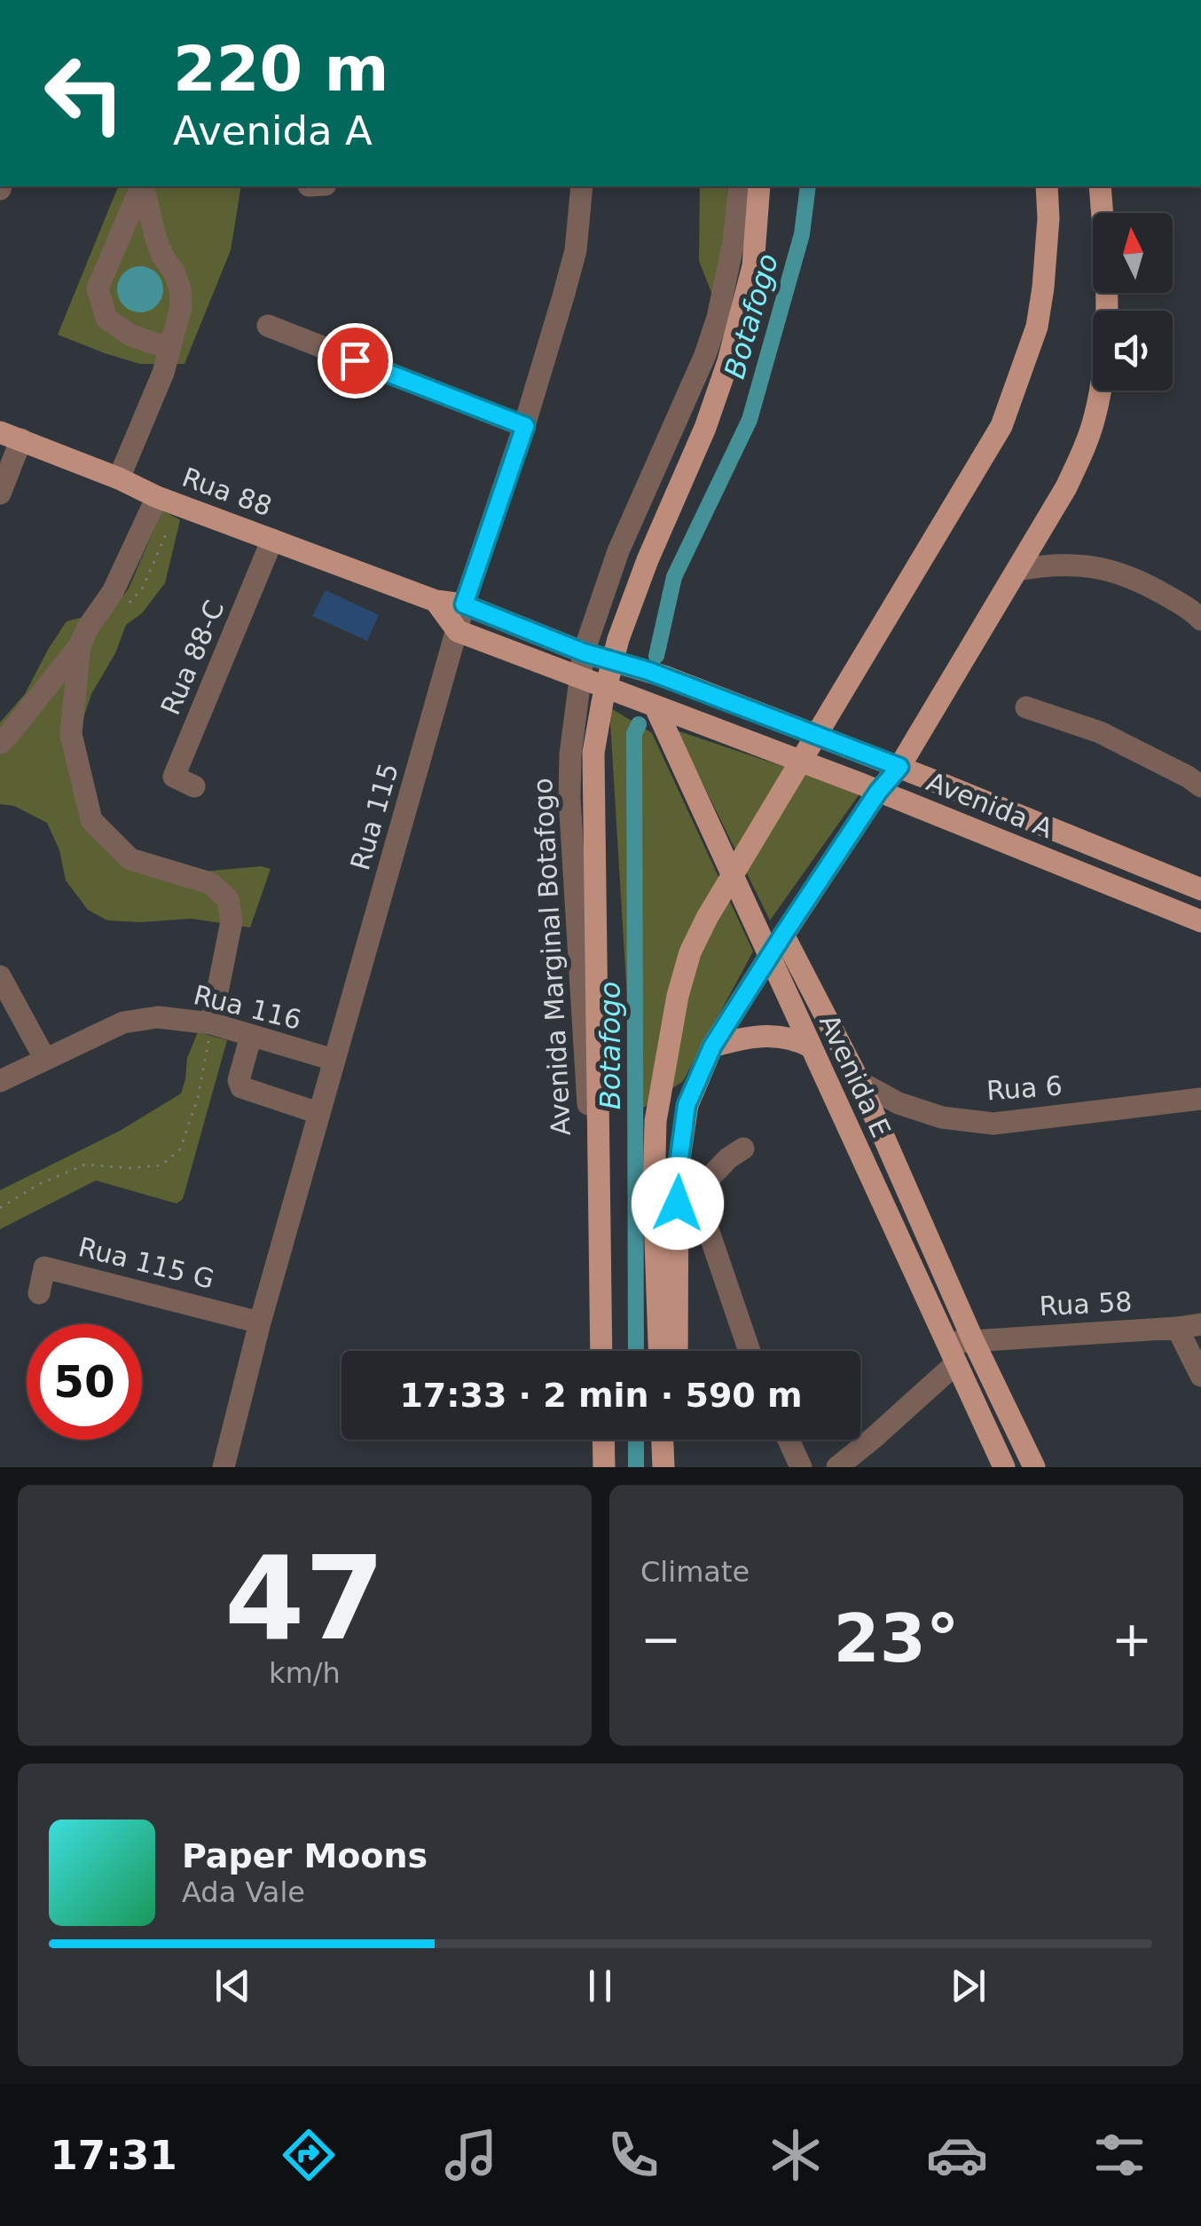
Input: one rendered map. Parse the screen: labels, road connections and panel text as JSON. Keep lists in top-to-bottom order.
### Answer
{
  "streets": {
    "main road": [
      "Rua 88",
      "Avenida A",
      "Avenida Marginal Botafogo",
      "Avenida E"
    ],
    "street": [
      "Rua 88-C",
      "Rua 115",
      "Rua 116",
      "Rua 6",
      "Rua 115 G",
      "Rua 58"
    ]
  },
  "crossings": [
    ["Rua 88", "Rua 88-C"],
    ["Rua 88", "Avenida A"],
    ["Rua 88", "Rua 115"],
    ["Avenida A", "Rua 115"],
    ["Avenida A", "Avenida Marginal Botafogo"],
    ["Avenida A", "Avenida E"],
    ["Rua 115", "Rua 116"],
    ["Rua 115", "Rua 115 G"],
    ["Avenida E", "Rua 6"],
    ["Avenida E", "Rua 58"]
  ],
  "water": ["Botafogo"],
  "north": "top",
  "page": {
    "turn": ["220 m", "Avenida A"],
    "limit": "50",
    "trip": "17:33 · 2 min · 590 m",
    "tile": [
      ["47", "km/h"],
      "Climate"
    ],
    "heat": ["−", "23°", "+"],
    "song": ["Paper Moons", "Ada Vale"],
    "tabs": "17:31"
  }
}
